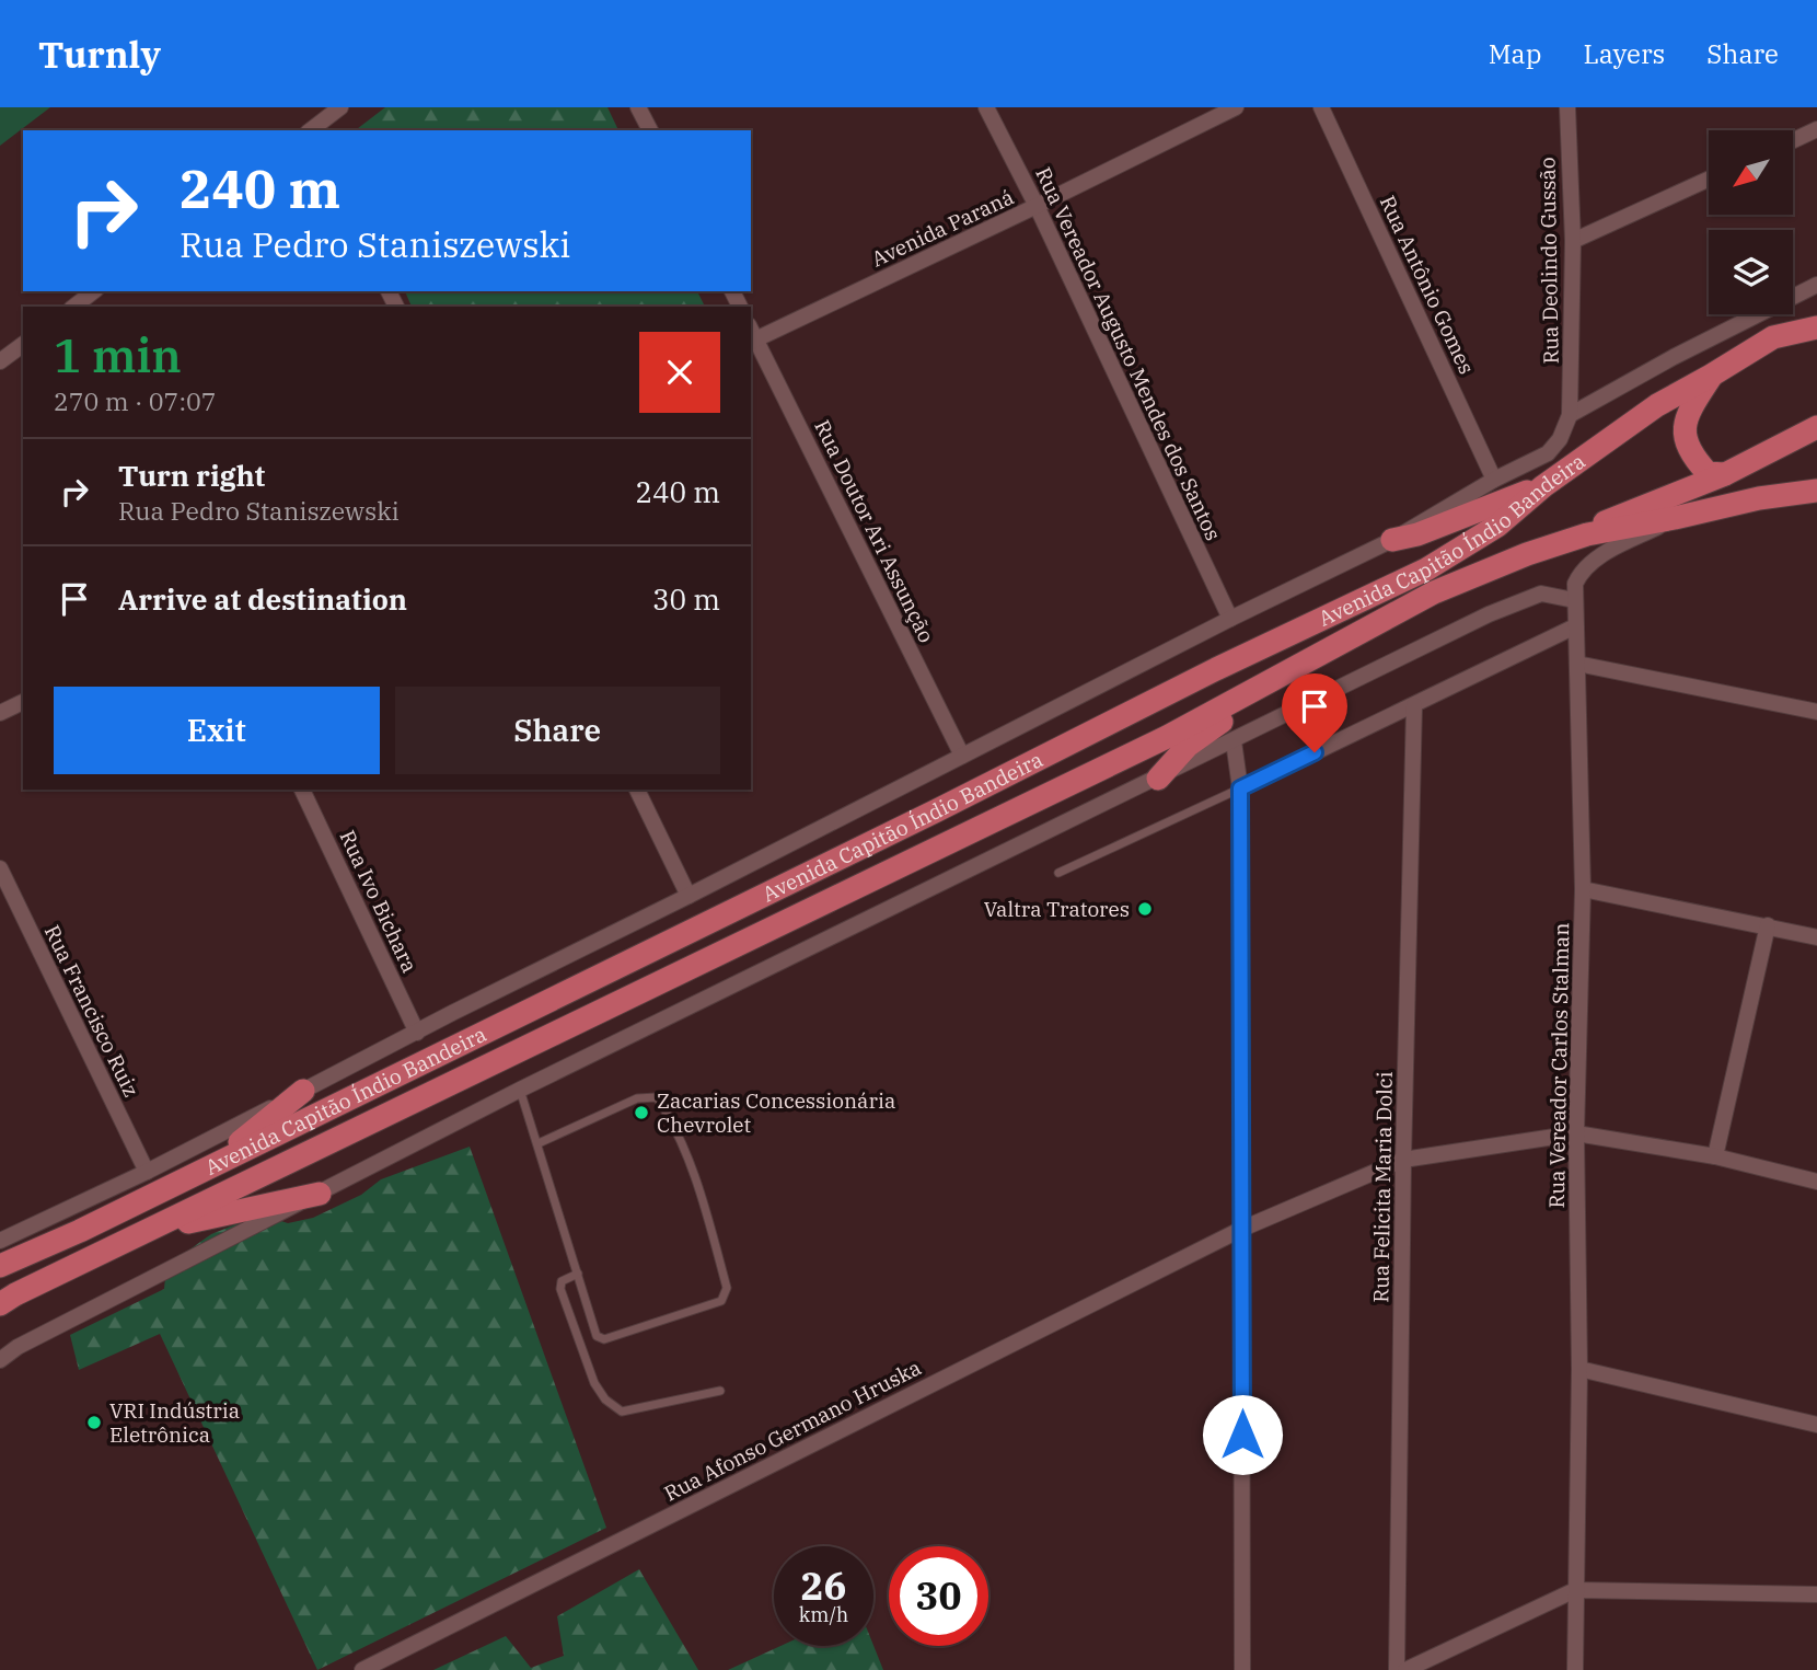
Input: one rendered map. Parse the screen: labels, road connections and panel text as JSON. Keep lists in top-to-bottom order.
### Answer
{
  "streets": {
    "main road": ["Avenida Capitão Índio Bandeira"],
    "street": [
      "Avenida Paraná",
      "Rua Deolindo Gussão",
      "Rua Antônio Gomes",
      "Rua Vereador Augusto Mendes dos Santos",
      "Rua Doutor Ari Assunção",
      "Rua Ivo Bichara",
      "Rua Francisco Ruiz",
      "Rua Vereador Carlos Stalman",
      "Rua Felicita Maria Dolci",
      "Rua Afonso Germano Hruska"
    ]
  },
  "crossings": [
    ["Avenida Paraná", "Rua Vereador Augusto Mendes dos Santos"],
    ["Avenida Paraná", "Rua Doutor Ari Assunção"],
    ["Rua Vereador Carlos Stalman", "Rua Afonso Germano Hruska"],
    ["Rua Felicita Maria Dolci", "Rua Afonso Germano Hruska"]
  ],
  "places": ["Valtra Tratores", "Zacarias Concessionária Chevrolet", "VRI Indústria Eletrônica"],
  "north": "bottom left",
  "page": {
    "header": "Turnly",
    "nav": ["Map", "Layers", "Share"],
    "turn": ["240 m", "Rua Pedro Staniszewski"],
    "heading": ["1 min", "270 m · 07:07"],
    "list": [
      {
        "name": "Turn right",
        "note": "Rua Pedro Staniszewski",
        "value": "240 m"
      },
      {
        "name": "Arrive at destination",
        "value": "30 m"
      }
    ],
    "buttons": ["Exit", "Share"],
    "speed": "26 km/h",
    "limit": "30"
  }
}
